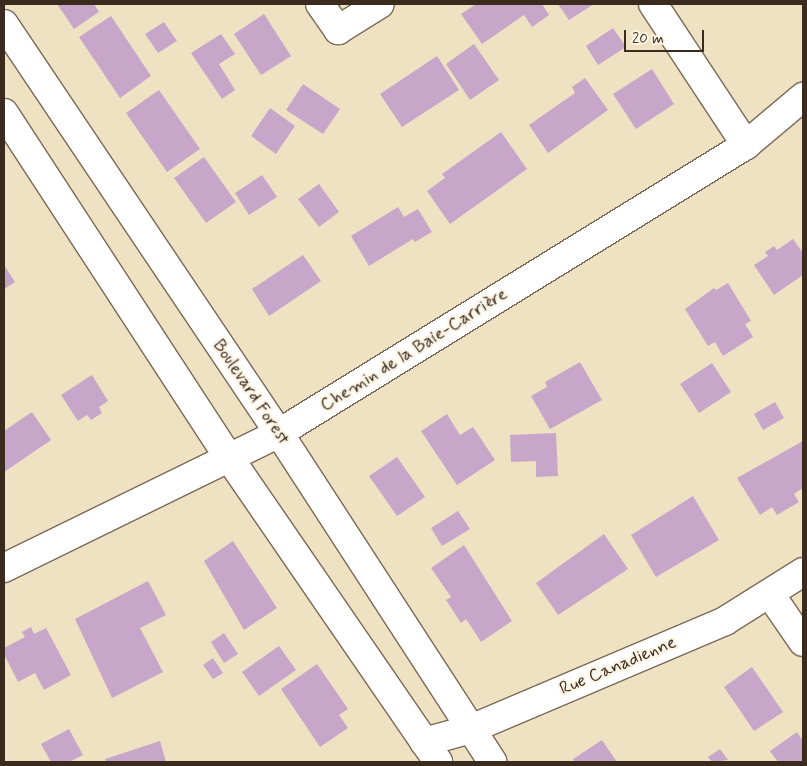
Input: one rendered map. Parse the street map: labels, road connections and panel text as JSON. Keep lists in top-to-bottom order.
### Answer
{
  "streets": {
    "street": ["Chemin de la Baie-Carrière", "Boulevard Forest", "Rue Canadienne"]
  },
  "crossings": [
    ["Chemin de la Baie-Carrière", "Boulevard Forest"],
    ["Boulevard Forest", "Rue Canadienne"]
  ],
  "scale_bar": "20 m"
}
